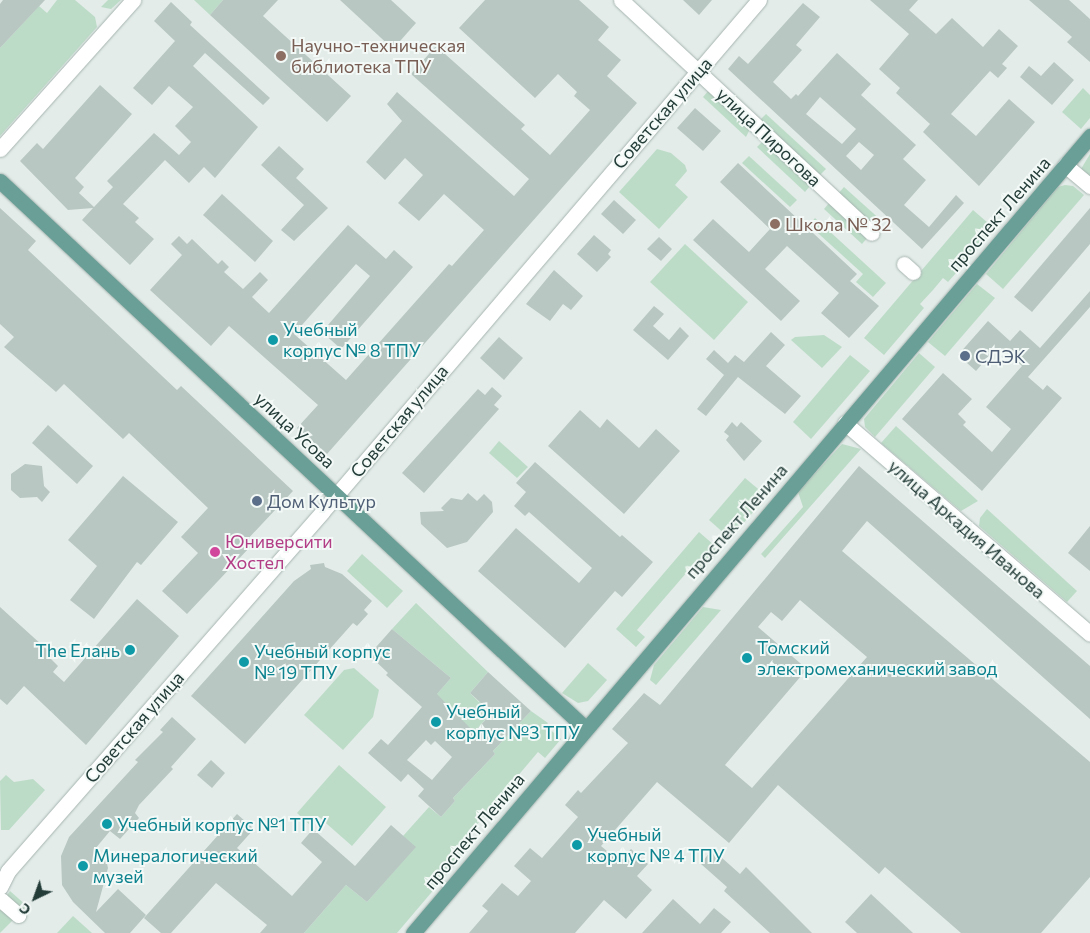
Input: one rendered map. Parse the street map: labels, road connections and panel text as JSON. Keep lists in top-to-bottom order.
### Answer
{
  "streets": {
    "main road": ["проспект Ленина", "улица Усова"],
    "street": ["Советская улица", "улица Пирогова", "улица Аркадия Иванова"]
  },
  "crossings": [
    ["Советская улица", "улица Пирогова"],
    ["Советская улица", "улица Усова"],
    ["проспект Ленина", "улица Усова"],
    ["проспект Ленина", "улица Аркадия Иванова"]
  ],
  "places": [
    "Научно-техническая библиотека ТПУ",
    "Школа № 32",
    "Учебный корпус № 8 ТПУ",
    "СДЭК",
    "Дом Культур",
    "Юниверсити Хостел",
    "The Елань",
    "Томский электромеханический завод",
    "Учебный корпус № 19 ТПУ",
    "Учебный корпус №3 ТПУ",
    "Учебный корпус №1 ТПУ",
    "Учебный корпус № 4 ТПУ",
    "Минералогический музей"
  ],
  "north": "bottom left"
}
